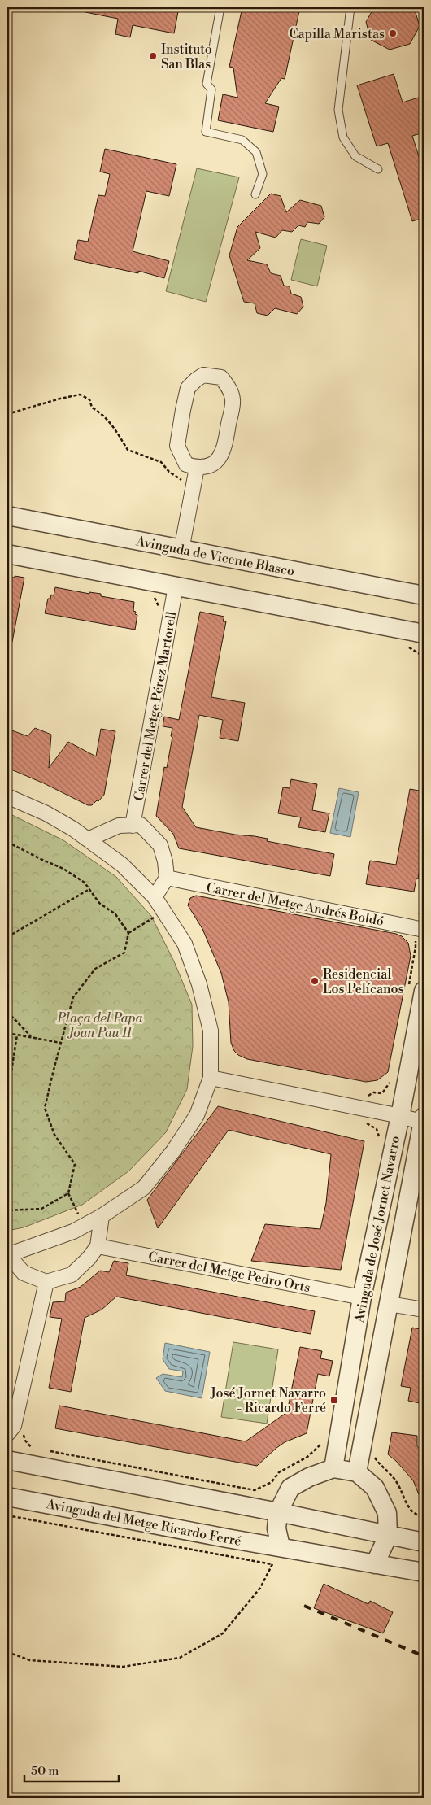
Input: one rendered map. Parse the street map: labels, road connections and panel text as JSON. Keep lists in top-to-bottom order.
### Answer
{
  "streets": {
    "street": [
      "Avinguda de Vicente Blasco",
      "Carrer del Metge Pérez Martorell",
      "Carrer del Metge Andrés Boldó",
      "Avinguda de José Jornet Navarro",
      "Carrer del Metge Pedro Orts",
      "Avinguda del Metge Ricardo Ferré"
    ]
  },
  "crossings": [
    ["Avinguda de José Jornet Navarro", "Carrer del Metge Pedro Orts"]
  ],
  "parks": ["Plaça del Papa Joan Pau II"],
  "places": {
    "other": ["Capilla Maristas", "Instituto San Blas", "Residencial Los Pelícanos"],
    "transit": ["José Jornet Navarro - Ricardo Ferré"]
  },
  "scale_bar": "50 m"
}
